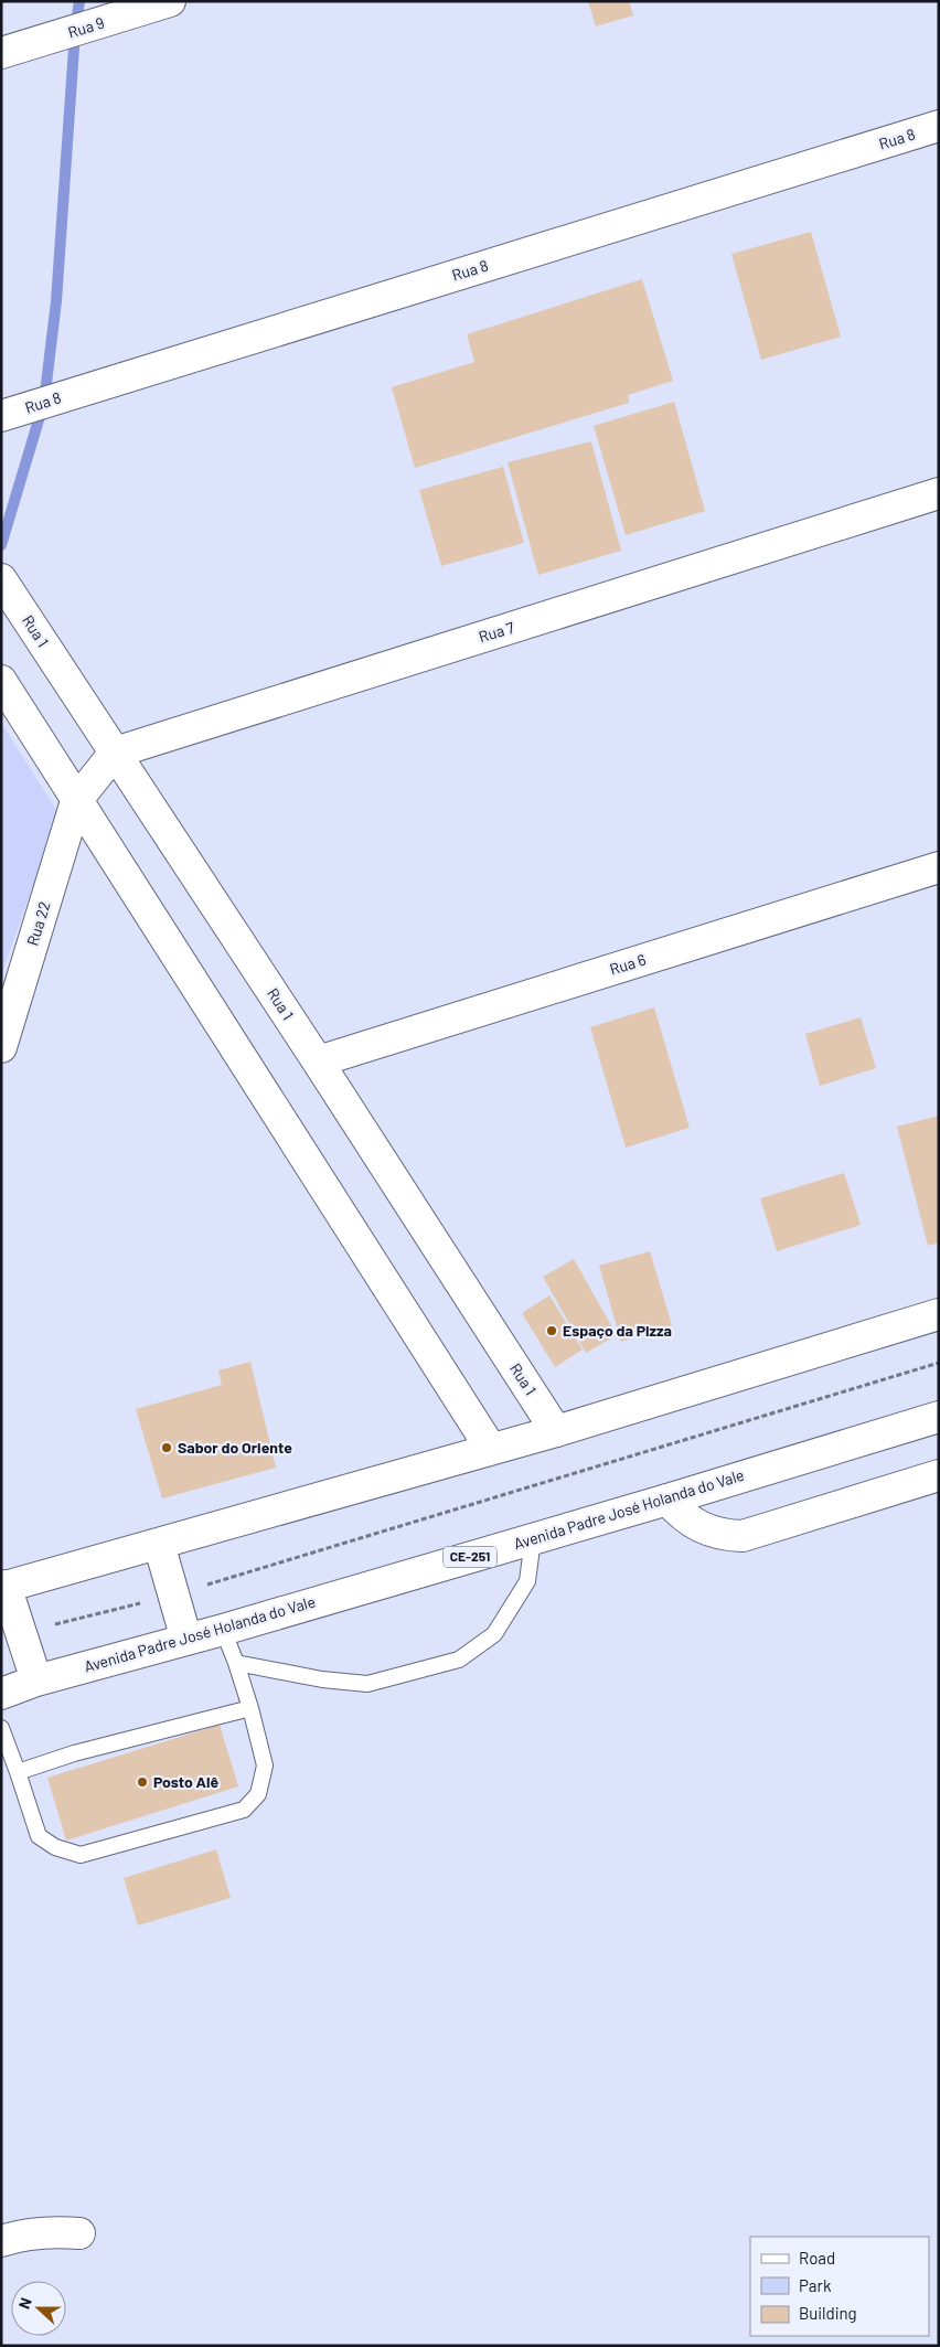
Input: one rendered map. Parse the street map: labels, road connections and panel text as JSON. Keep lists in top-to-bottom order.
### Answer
{
  "streets": {
    "street": [
      "Rua 9",
      "Rua 8",
      "Rua 1",
      "Rua 7",
      "Rua 22",
      "Rua 6",
      "Avenida Padre José Holanda do Vale",
      "CE-251"
    ]
  },
  "crossings": [
    ["Rua 1", "Rua 7"],
    ["Rua 1", "Rua 6"]
  ],
  "places": ["Espaço da Pizza", "Sabor do Oriente", "Posto Alê"],
  "legend": ["Road", "Park", "Building"],
  "north": "left"
}
